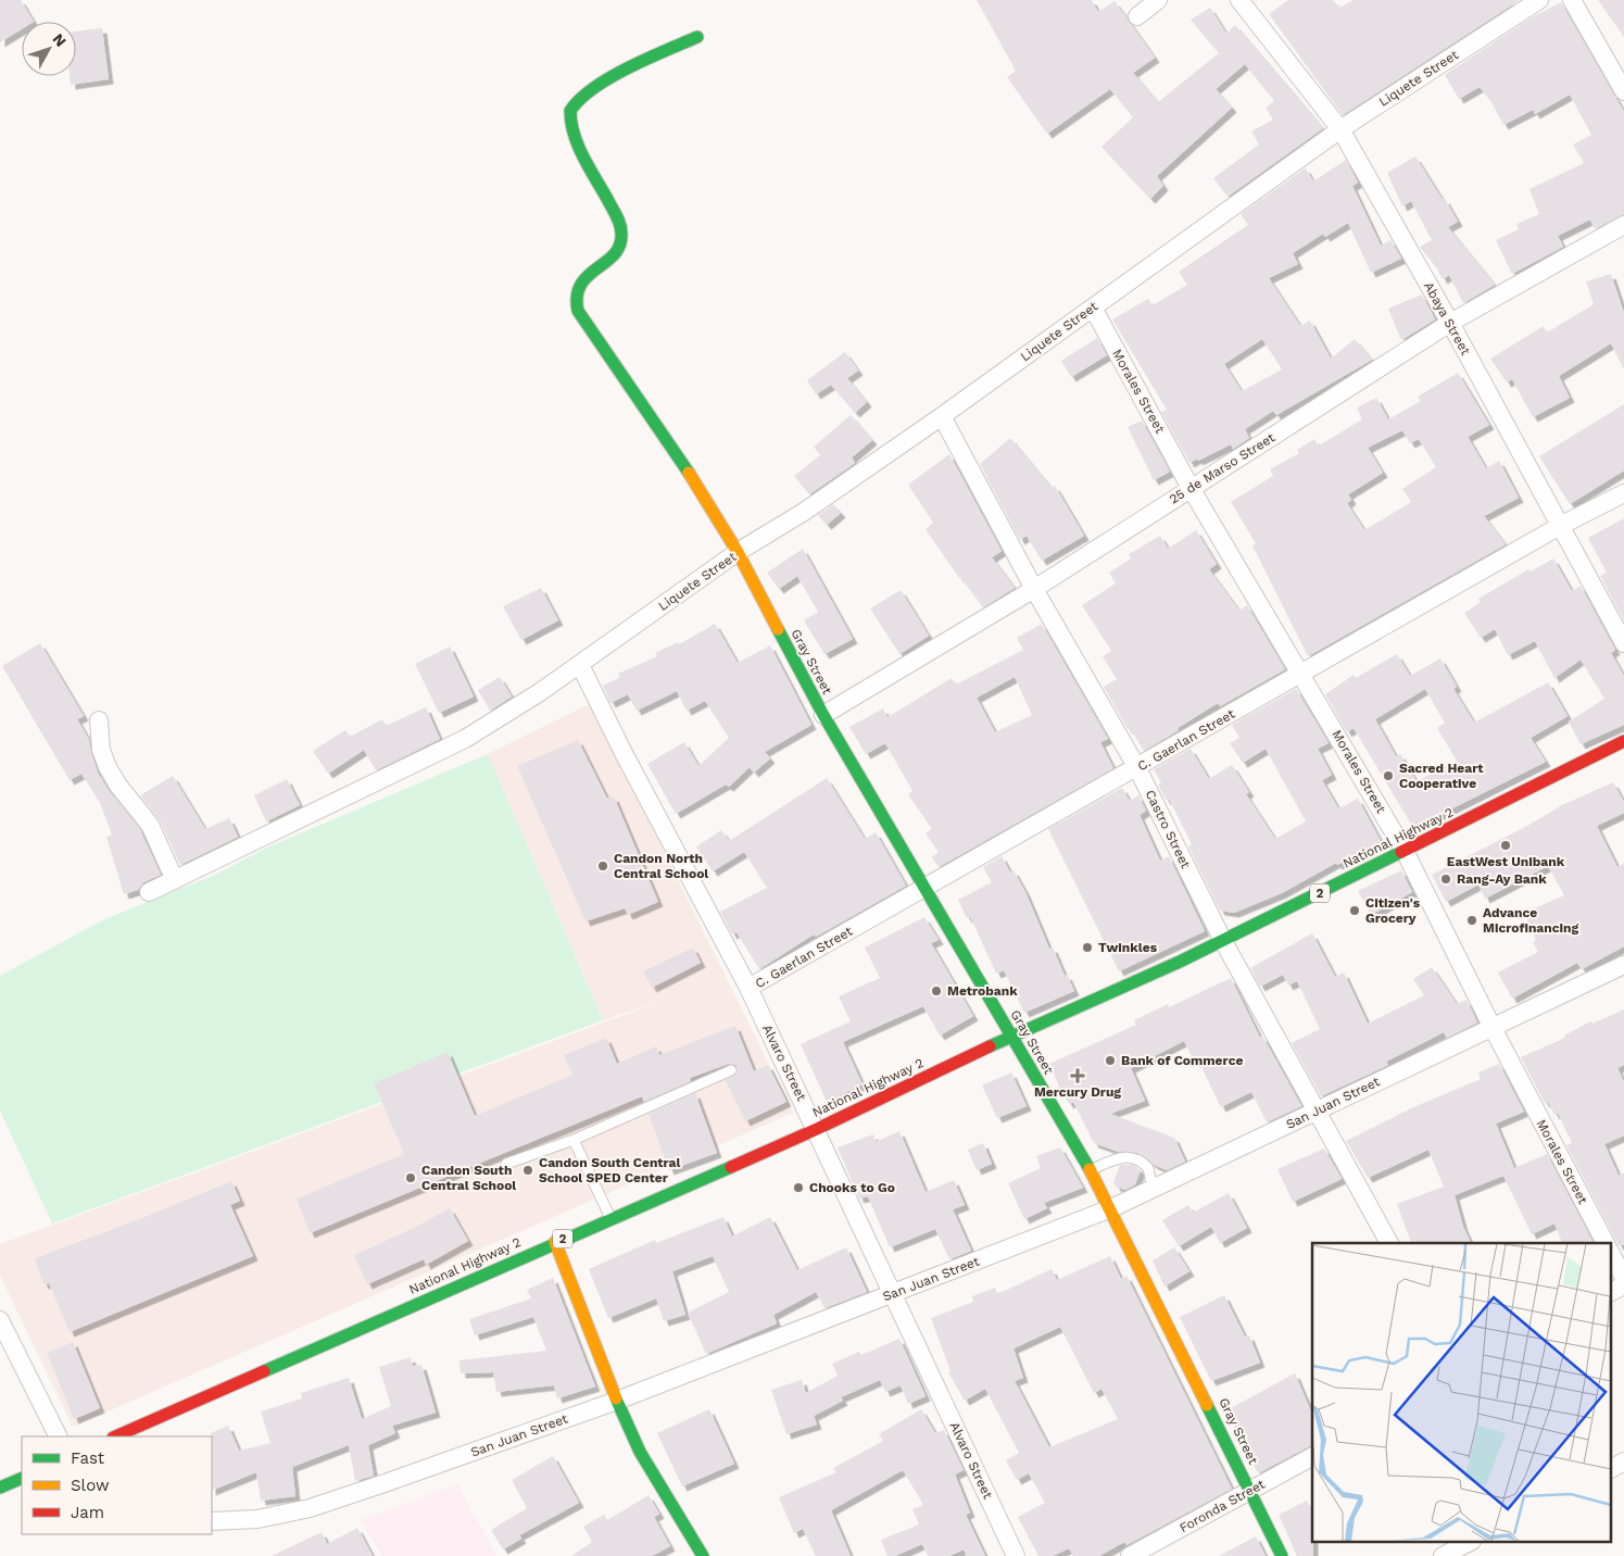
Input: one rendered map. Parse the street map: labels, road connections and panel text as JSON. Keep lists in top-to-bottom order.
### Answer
{
  "streets": {
    "main road": ["Gray Street", "National Highway 2", "2"],
    "street": [
      "Liquete Street",
      "Abaya Street",
      "Morales Street",
      "25 de Marso Street",
      "C. Gaerlan Street",
      "Castro Street",
      "Alvaro Street",
      "San Juan Street",
      "Foronda Street"
    ]
  },
  "crossings": [
    ["Liquete Street", "Abaya Street"],
    ["Liquete Street", "Morales Street"],
    ["Liquete Street", "Gray Street"],
    ["Liquete Street", "Castro Street"],
    ["Liquete Street", "Alvaro Street"],
    ["Abaya Street", "25 de Marso Street"],
    ["Abaya Street", "C. Gaerlan Street"],
    ["Morales Street", "25 de Marso Street"],
    ["Morales Street", "C. Gaerlan Street"],
    ["Morales Street", "National Highway 2"],
    ["Morales Street", "San Juan Street"],
    ["25 de Marso Street", "Gray Street"],
    ["25 de Marso Street", "Castro Street"],
    ["Gray Street", "C. Gaerlan Street"],
    ["Gray Street", "National Highway 2"],
    ["Gray Street", "San Juan Street"],
    ["Gray Street", "Foronda Street"],
    ["C. Gaerlan Street", "Castro Street"],
    ["C. Gaerlan Street", "Alvaro Street"],
    ["Castro Street", "National Highway 2"],
    ["Castro Street", "San Juan Street"],
    ["National Highway 2", "Alvaro Street"],
    ["Alvaro Street", "San Juan Street"]
  ],
  "places": {
    "other": [
      "Sacred Heart Cooperative",
      "EastWest Unibank",
      "Candon North Central School",
      "Rang-Ay Bank",
      "Citizen's Grocery",
      "Advance Microfinancing",
      "Twinkles",
      "Metrobank",
      "Bank of Commerce",
      "Candon South Central School SPED Center",
      "Candon South Central School",
      "Chooks to Go"
    ],
    "health": ["Mercury Drug"]
  },
  "legend": ["Fast", "Slow", "Jam"],
  "north": "top right"
}
